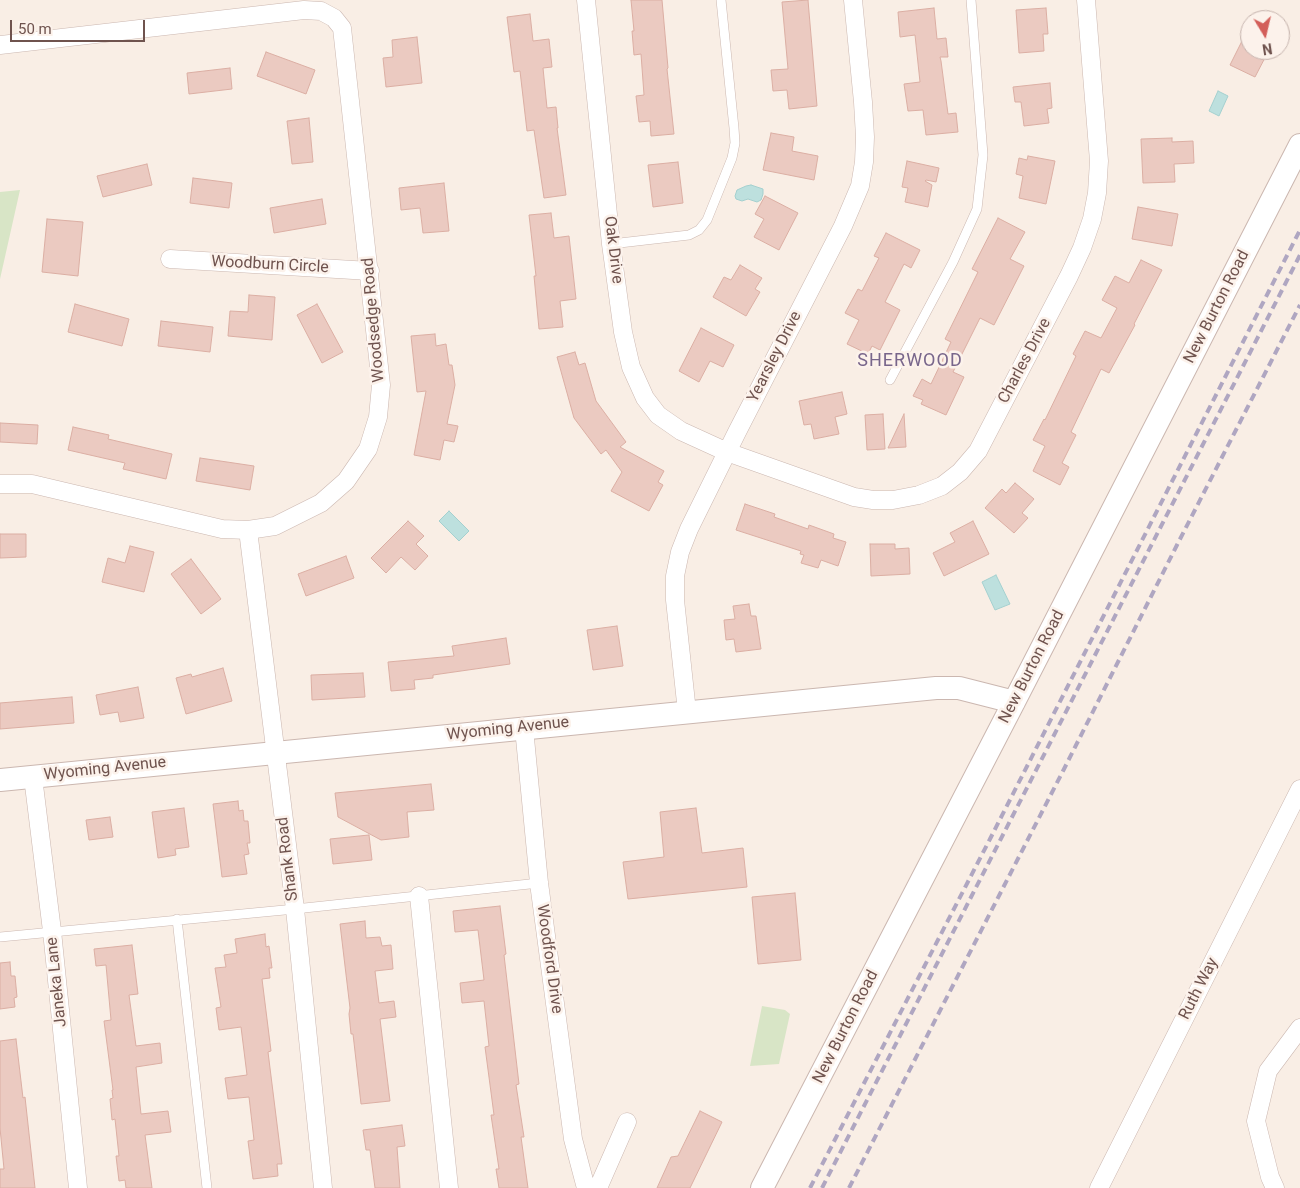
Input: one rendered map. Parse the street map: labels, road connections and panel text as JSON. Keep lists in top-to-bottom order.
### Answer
{
  "streets": {
    "street": [
      "Oak Drive",
      "Woodburn Circle",
      "New Burton Road",
      "Woodsedge Road",
      "Yearsley Drive",
      "Charles Drive",
      "Wyoming Avenue",
      "Shank Road",
      "Woodford Drive",
      "Janeka Lane",
      "Ruth Way"
    ]
  },
  "crossings": [
    ["Oak Drive", "Yearsley Drive"],
    ["Oak Drive", "Charles Drive"],
    ["Woodburn Circle", "Woodsedge Road"],
    ["New Burton Road", "Wyoming Avenue"],
    ["Woodsedge Road", "Shank Road"],
    ["Yearsley Drive", "Charles Drive"],
    ["Yearsley Drive", "Wyoming Avenue"],
    ["Wyoming Avenue", "Shank Road"],
    ["Wyoming Avenue", "Woodford Drive"],
    ["Wyoming Avenue", "Janeka Lane"]
  ],
  "districts": ["SHERWOOD"],
  "scale_bar": "50 m",
  "north": "bottom"
}
